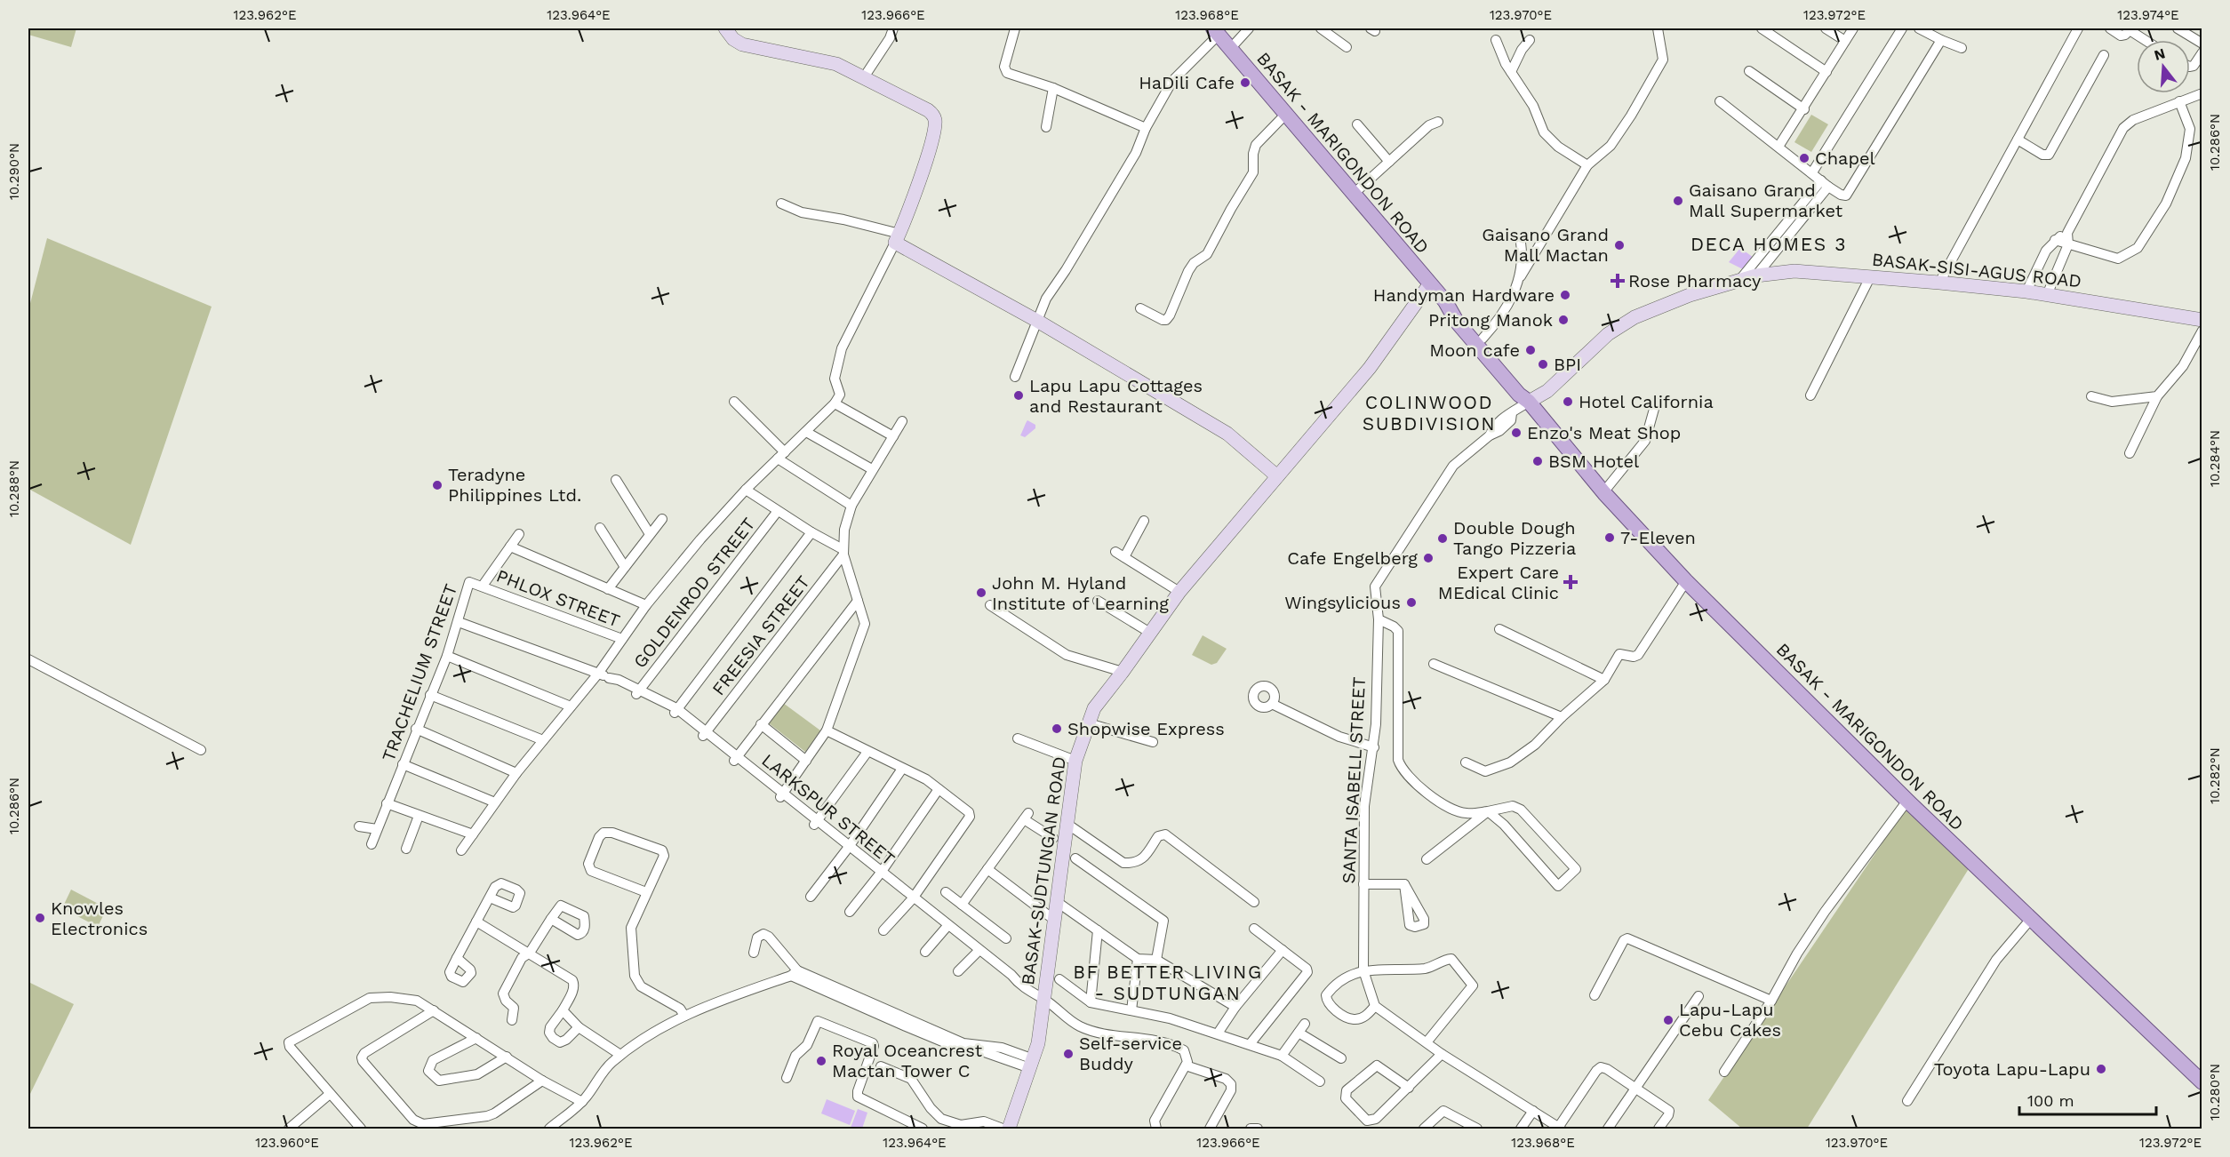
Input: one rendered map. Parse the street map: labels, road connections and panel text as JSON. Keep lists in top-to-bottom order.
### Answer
{
  "streets": {
    "main road": ["BASAK - MARIGONDON ROAD"],
    "street": [
      "BASAK-SISI-AGUS ROAD",
      "GOLDENROD STREET",
      "PHLOX STREET",
      "FREESIA STREET",
      "TRACHELIUM STREET",
      "SANTA ISABELL STREET",
      "LARKSPUR STREET",
      "BASAK-SUDTUNGAN ROAD"
    ]
  },
  "crossings": [
    ["BASAK - MARIGONDON ROAD", "BASAK-SISI-AGUS ROAD"],
    ["BASAK - MARIGONDON ROAD", "SANTA ISABELL STREET"],
    ["BASAK - MARIGONDON ROAD", "BASAK-SUDTUNGAN ROAD"],
    ["BASAK-SISI-AGUS ROAD", "SANTA ISABELL STREET"],
    ["GOLDENROD STREET", "LARKSPUR STREET"],
    ["PHLOX STREET", "TRACHELIUM STREET"],
    ["FREESIA STREET", "LARKSPUR STREET"],
    ["TRACHELIUM STREET", "LARKSPUR STREET"],
    ["LARKSPUR STREET", "BASAK-SUDTUNGAN ROAD"]
  ],
  "districts": ["DECA HOMES 3", "COLINWOOD SUBDIVISION", "BF BETTER LIVING - SUDTUNGAN"],
  "places": {
    "other": [
      "HaDili Cafe",
      "Chapel",
      "Gaisano Grand Mall Supermarket",
      "Gaisano Grand Mall Mactan",
      "Handyman Hardware",
      "Pritong Manok",
      "Moon cafe",
      "BPI",
      "Lapu Lapu Cottages and Restaurant",
      "Hotel California",
      "Enzo's Meat Shop",
      "BSM Hotel",
      "Teradyne Philippines Ltd.",
      "7-Eleven",
      "Double Dough Tango Pizzeria",
      "Cafe Engelberg",
      "John M. Hyland Institute of Learning",
      "Wingsylicious",
      "Shopwise Express",
      "Knowles Electronics",
      "Lapu-Lapu Cebu Cakes",
      "Self-service Buddy",
      "Royal Oceancrest Mactan Tower C",
      "Toyota Lapu-Lapu"
    ],
    "health": ["Rose Pharmacy", "Expert Care MEdical Clinic"]
  },
  "scale_bar": "100 m",
  "north": "top",
  "coordinates": [
    "123.962°E",
    "123.964°E",
    "123.966°E",
    "123.968°E",
    "123.970°E",
    "123.972°E",
    "123.974°E",
    "10.286°N",
    "10.290°N",
    "10.284°N",
    "10.288°N",
    "10.282°N",
    "10.280°N",
    "123.960°E"
  ]
}
